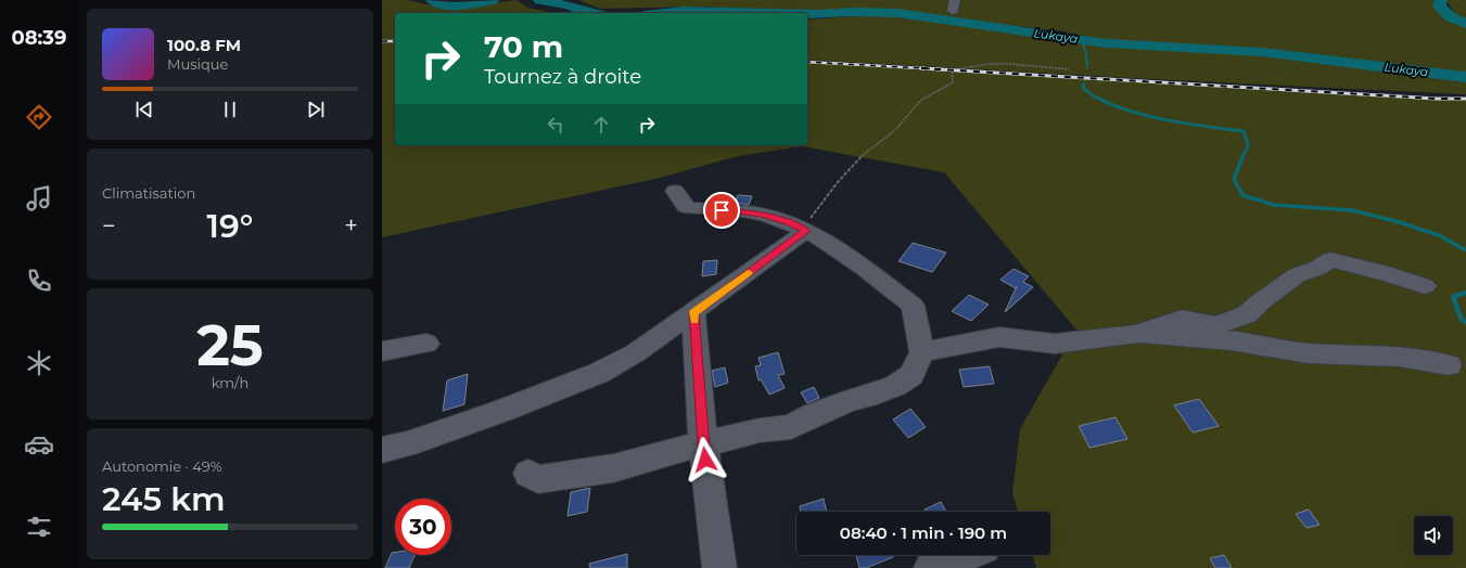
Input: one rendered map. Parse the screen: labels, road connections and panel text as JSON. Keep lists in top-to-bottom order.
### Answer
{
  "water": ["Lukaya"],
  "page": {
    "tabs": "08:39",
    "turn": ["70 m", "Tournez à droite"],
    "song": ["100.8 FM", "Musique"],
    "tile": [
      "Climatisation",
      ["25", "km/h"],
      ["Autonomie · 49%", "245 km"]
    ],
    "heat": ["−", "19°", "+"],
    "limit": "30",
    "trip": "08:40 · 1 min · 190 m"
  }
}
